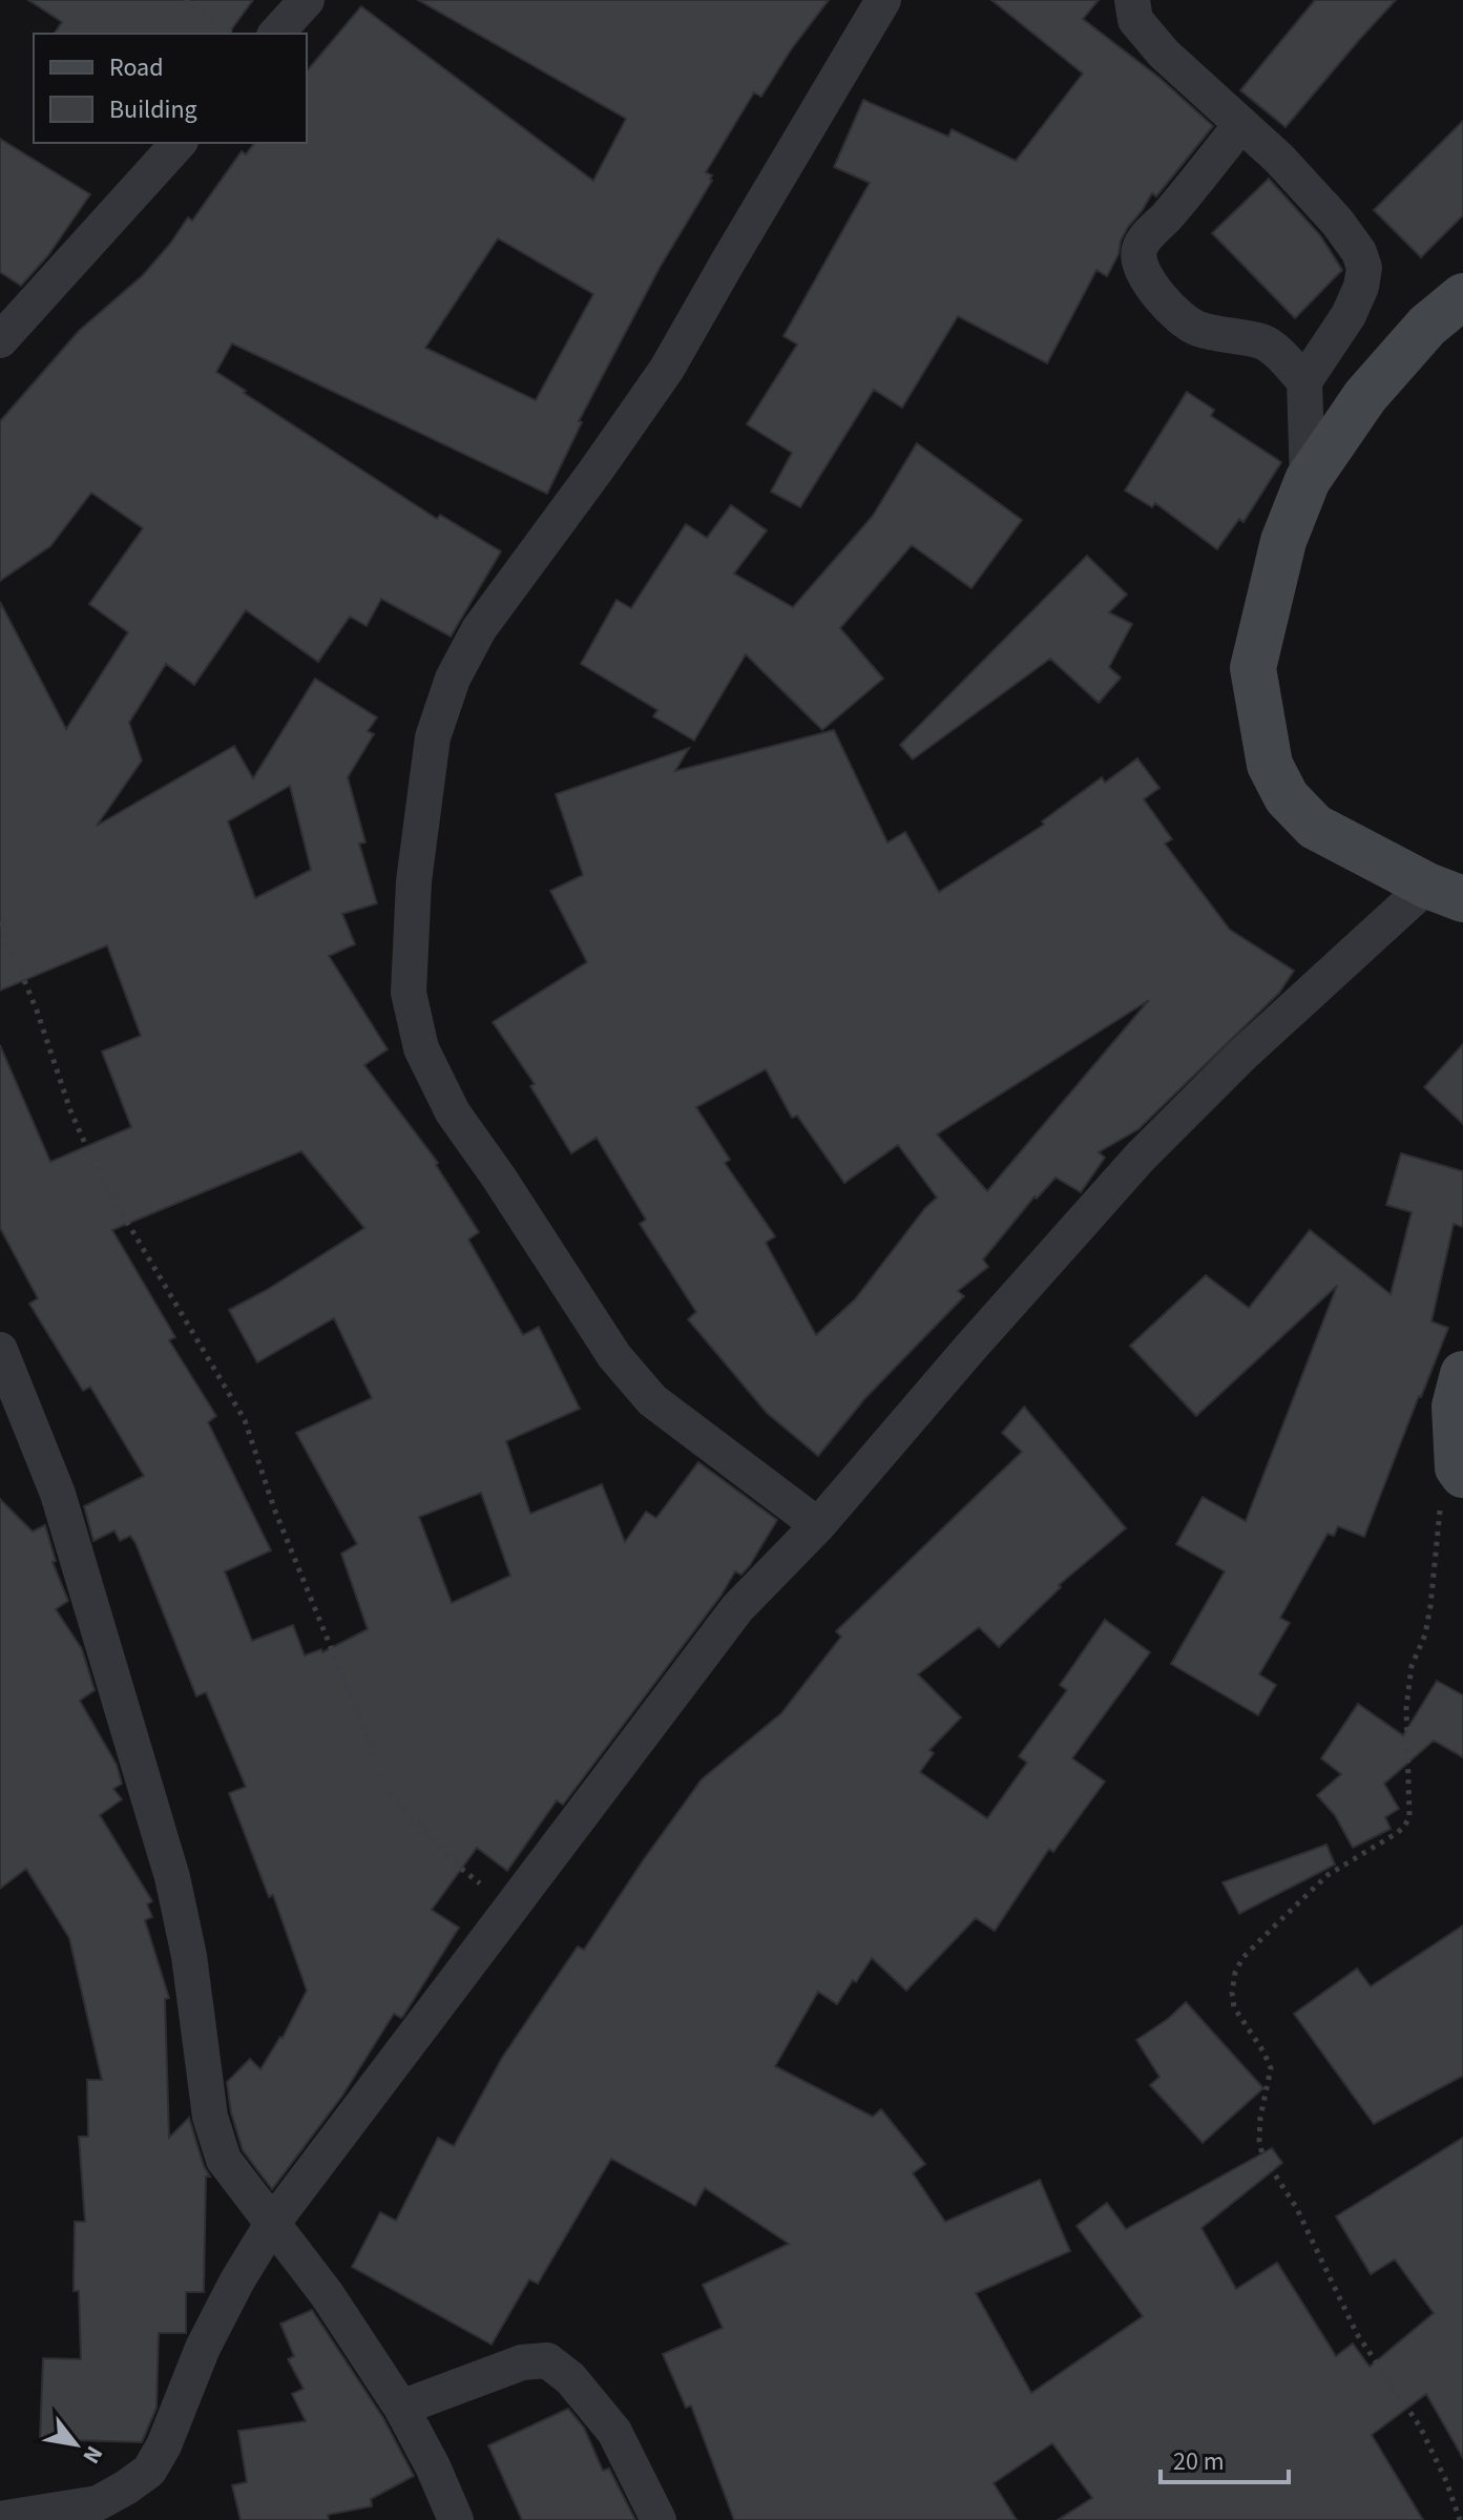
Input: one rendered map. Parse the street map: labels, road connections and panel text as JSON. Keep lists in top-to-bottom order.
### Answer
{
  "legend": ["Road", "Building"],
  "scale_bar": "20 m",
  "north": "bottom right"
}
